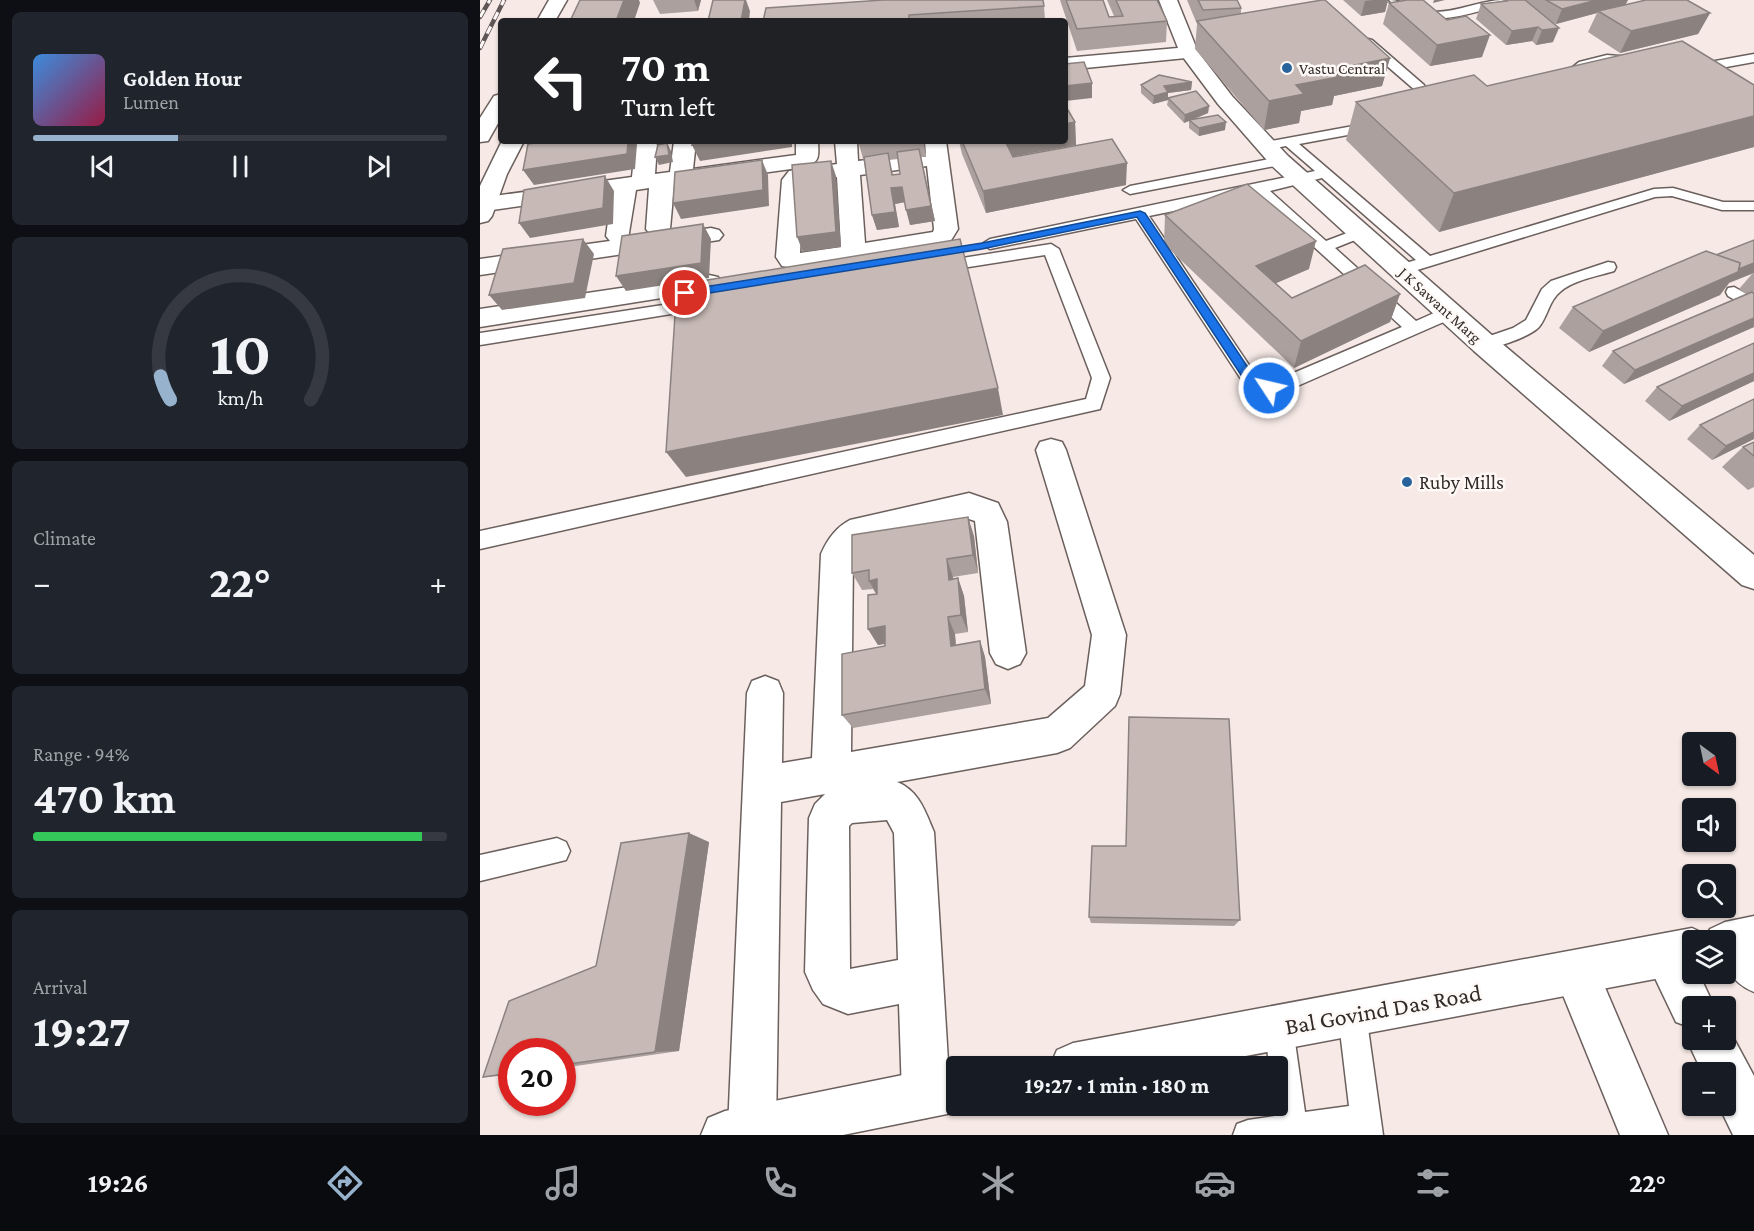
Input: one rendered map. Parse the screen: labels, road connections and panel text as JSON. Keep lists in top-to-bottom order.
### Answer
{
  "streets": {
    "street": ["J K Sawant Marg", "Bal Govind Das Road"]
  },
  "places": ["Vastu Central", "Ruby Mills"],
  "north": "bottom right",
  "page": {
    "turn": ["70 m", "Turn left"],
    "song": ["Golden Hour", "Lumen"],
    "tile": [
      "Climate",
      ["Range · 94%", "470 km"],
      ["Arrival", "19:27"]
    ],
    "heat": ["−", "22°", "+"],
    "map_buttons": ["+", "−"],
    "limit": "20",
    "trip": "19:27 · 1 min · 180 m",
    "tabs": ["19:26", "22°"],
    "gauge": ["10", "km/h"]
  }
}
